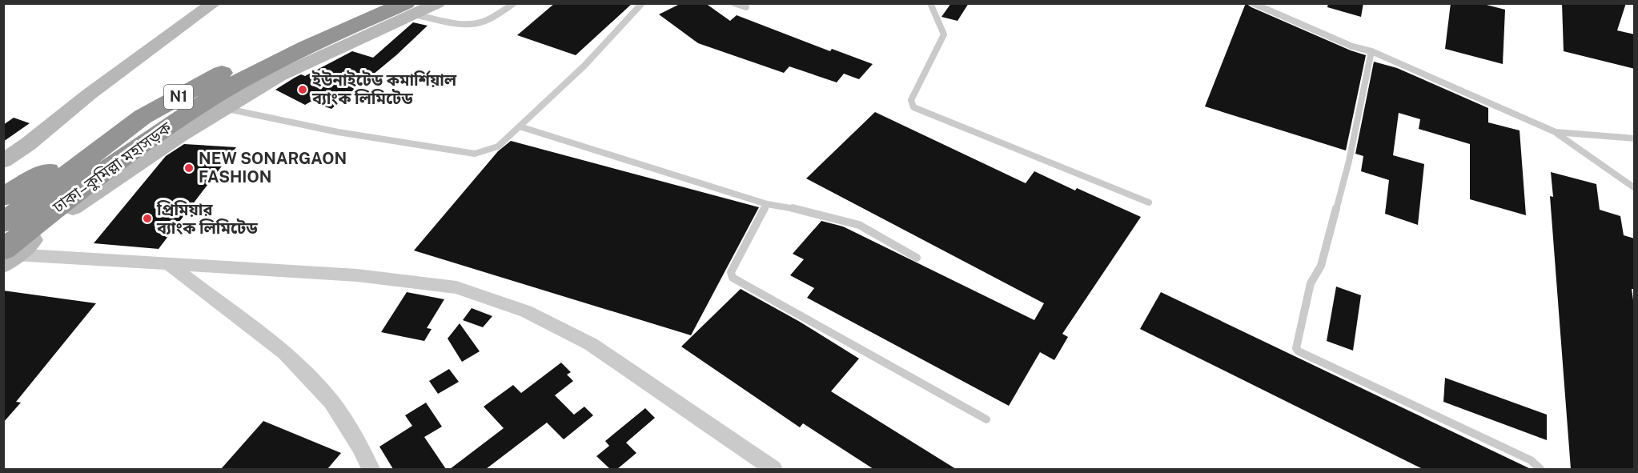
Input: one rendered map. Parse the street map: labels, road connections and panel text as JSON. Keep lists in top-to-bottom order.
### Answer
{
  "streets": {
    "highway": ["N1", "ঢাকা–কুমিল্লা মহাসড়ক"]
  },
  "places": ["ইউনাইটেড কমার্শিয়াল ব্যাংক লিমিটেড", "NEW SONARGAON FASHION", "প্রিমিয়ার ব্যাংক লিমিটেড"]
}
